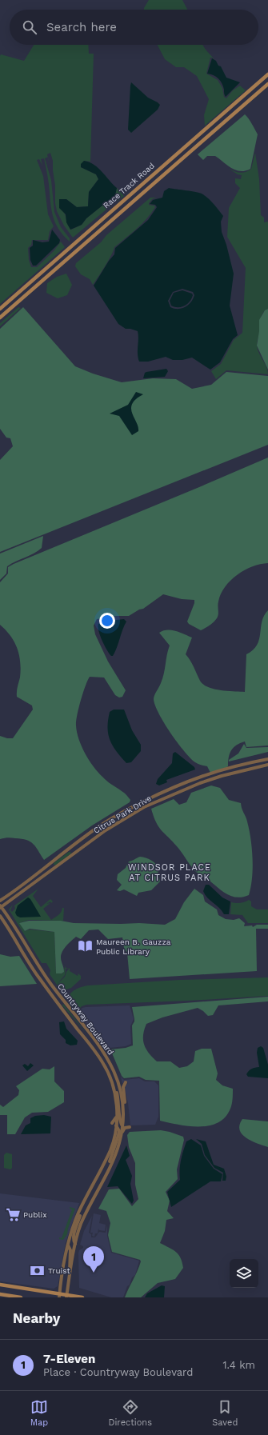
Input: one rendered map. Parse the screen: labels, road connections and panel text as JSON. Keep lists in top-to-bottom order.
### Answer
{
  "streets": {
    "main road": ["Race Track Road"],
    "street": ["Citrus Park Drive", "Countryway Boulevard"]
  },
  "crossings": [
    ["Citrus Park Drive", "Countryway Boulevard"]
  ],
  "districts": ["WINDSOR PLACE AT CITRUS PARK"],
  "places": {
    "library": ["Maureen B. Gauzza Public Library"],
    "supermarket": ["Publix"],
    "bank": ["Truist"]
  },
  "page": {
    "search": "Search here",
    "pins": "1",
    "heading": "Nearby",
    "list": [
      {
        "mark": "1",
        "name": "7-Eleven",
        "note": "Place · Countryway Boulevard",
        "value": "1.4 km"
      }
    ],
    "nav": ["Map", "Directions", "Saved"]
  }
}
